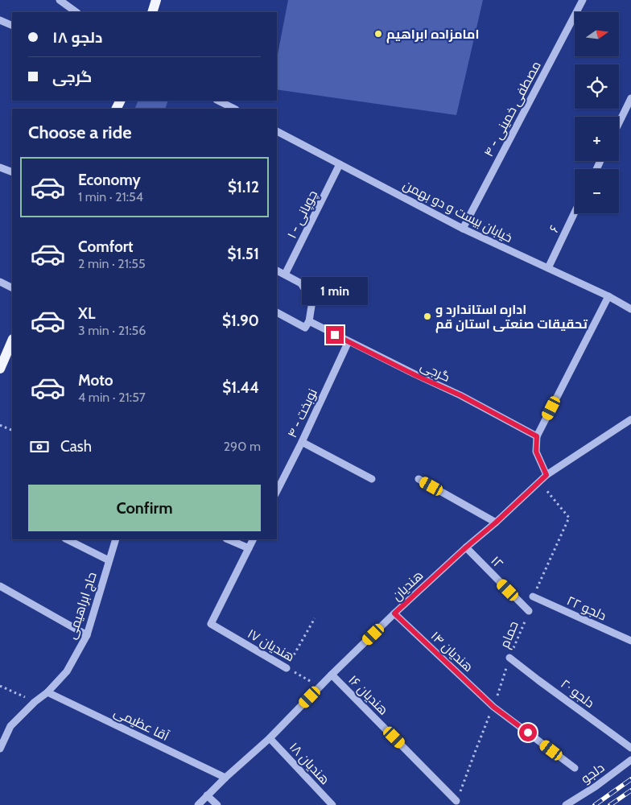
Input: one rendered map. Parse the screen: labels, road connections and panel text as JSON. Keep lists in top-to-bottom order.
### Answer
{
  "streets": {
    "street": [
      "۴ - مصطفی خمینی",
      "خیابان بیست و دو بهمن",
      "۱ - چوپانی",
      "۶",
      "گرجی",
      "۴ - نوبخت",
      "۱۲",
      "هندیان",
      "حاج ابراهیمی",
      "دلجو ۲۲",
      "هندیان ۱۷",
      "هندیان ۱۴",
      "دلجو ۲۰",
      "هندیان ۱۶",
      "آقا عظیمی",
      "هندیان ۱۸",
      "دلجو"
    ],
    "path": ["حمام"]
  },
  "crossings": [
    ["۴ - مصطفی خمینی", "خیابان بیست و دو بهمن"],
    ["خیابان بیست و دو بهمن", "۱ - چوپانی"],
    ["خیابان بیست و دو بهمن", "۶"],
    ["گرجی", "۴ - نوبخت"],
    ["۱۲", "هندیان"],
    ["۱۲", "حمام"],
    ["هندیان", "هندیان ۱۷"],
    ["هندیان", "هندیان ۱۴"],
    ["هندیان", "هندیان ۱۶"],
    ["هندیان", "آقا عظیمی"],
    ["هندیان", "هندیان ۱۸"],
    ["حاج ابراهیمی", "آقا عظیمی"],
    ["حمام", "هندیان ۱۴"],
    ["حمام", "دلجو ۲۰"],
    ["حمام", "هندیان ۱۶"]
  ],
  "places": ["امامزاده ابراهیم", "اداره استاندارد و تحقیقات صنعتی استان قم"],
  "north": "right",
  "page": {
    "map_buttons": ["+", "−"],
    "banner": ["دلجو ۱۸", "گرجی"],
    "heading": "Choose a ride",
    "list": [
      {
        "name": "Economy",
        "note": "1 min · 21:54",
        "value": "$1.12"
      },
      {
        "name": "Comfort",
        "note": "2 min · 21:55",
        "value": "$1.51"
      },
      {
        "name": "XL",
        "note": "3 min · 21:56",
        "value": "$1.90"
      },
      {
        "name": "Moto",
        "note": "4 min · 21:57",
        "value": "$1.44"
      }
    ],
    "bubble": "1 min",
    "pay": ["Cash", "290 m"],
    "buttons": "Confirm"
  }
}
